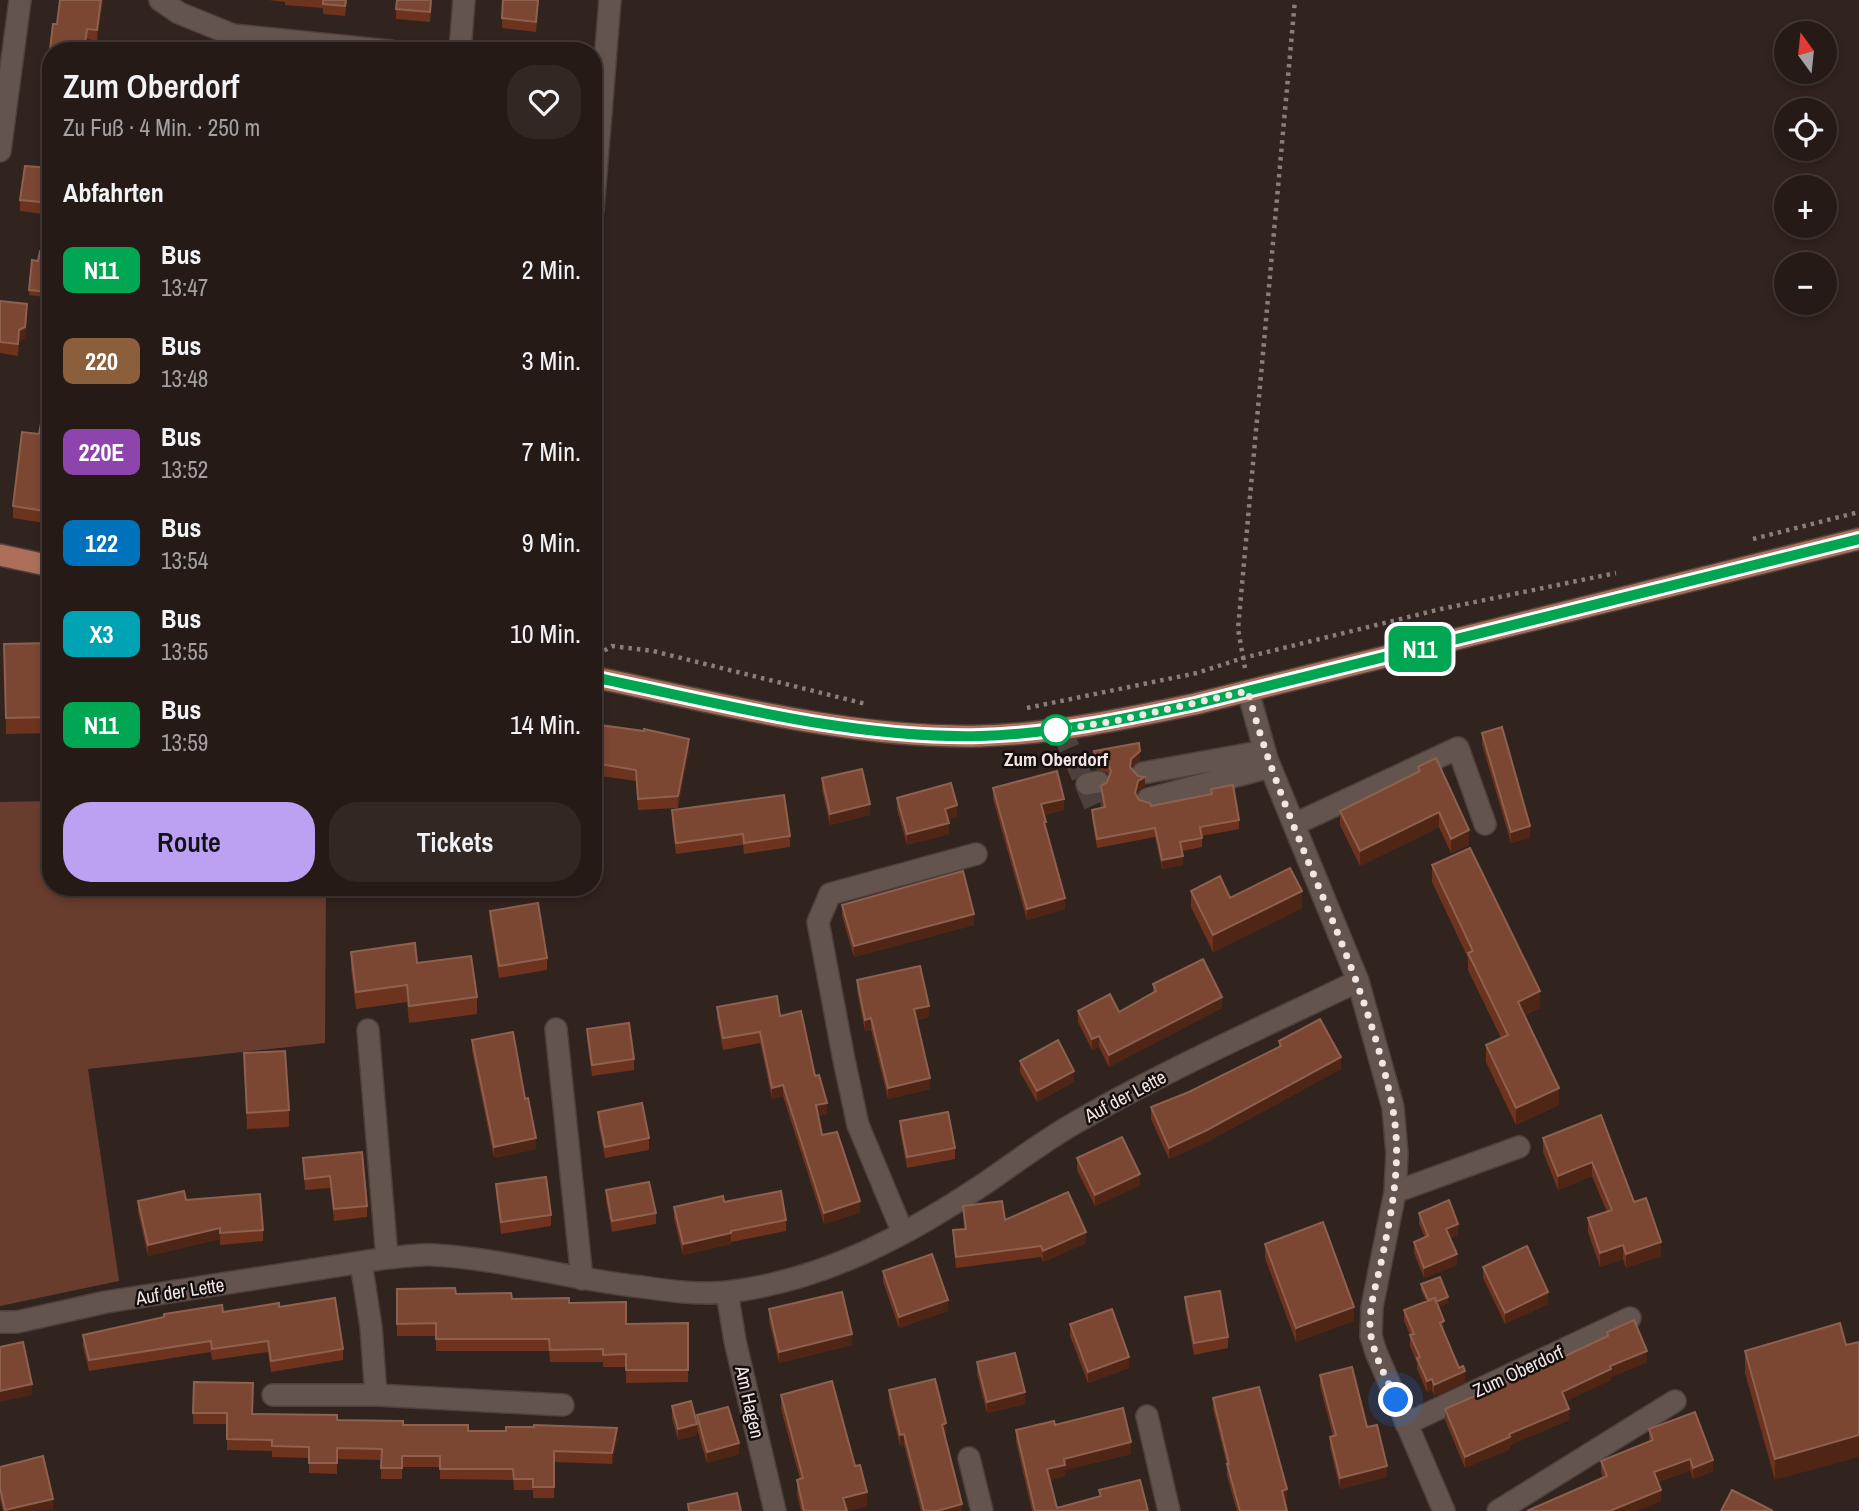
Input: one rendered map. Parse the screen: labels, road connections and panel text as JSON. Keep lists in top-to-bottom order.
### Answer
{
  "streets": {
    "street": ["Auf der Lette", "Zum Oberdorf", "Am Hagen"]
  },
  "crossings": [
    ["Auf der Lette", "Am Hagen"]
  ],
  "places": ["Zum Oberdorf"],
  "lines": ["bus line N11"],
  "north": "top",
  "page": {
    "on_map": "N11",
    "map_buttons": ["+", "−"],
    "heading": [
      ["Zum Oberdorf", "Zu Fuß · 4 Min. · 250 m"],
      "Abfahrten"
    ],
    "list": [
      {
        "mark": "N11",
        "name": "Bus",
        "note": "13:47",
        "value": "2 Min."
      },
      {
        "mark": "220",
        "name": "Bus",
        "note": "13:48",
        "value": "3 Min."
      },
      {
        "mark": "220E",
        "name": "Bus",
        "note": "13:52",
        "value": "7 Min."
      },
      {
        "mark": "122",
        "name": "Bus",
        "note": "13:54",
        "value": "9 Min."
      },
      {
        "mark": "X3",
        "name": "Bus",
        "note": "13:55",
        "value": "10 Min."
      },
      {
        "mark": "N11",
        "name": "Bus",
        "note": "13:59",
        "value": "14 Min."
      }
    ],
    "buttons": ["Route", "Tickets"]
  }
}
